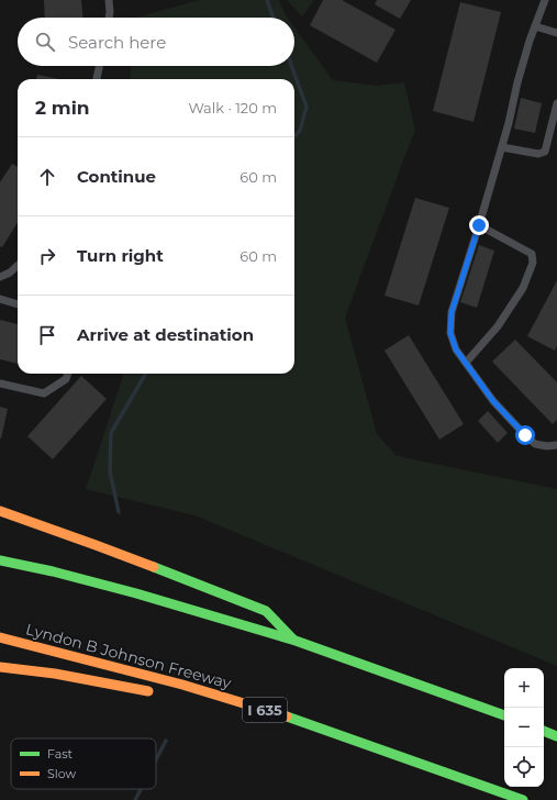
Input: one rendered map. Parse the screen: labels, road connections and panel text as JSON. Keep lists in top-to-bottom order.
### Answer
{
  "streets": {
    "highway": ["Lyndon B Johnson Freeway", "I 635"]
  },
  "legend": ["Fast", "Slow"],
  "page": {
    "search": "Search here",
    "heading": ["2 min", "Walk · 120 m"],
    "list": [
      ["Continue", "60 m"],
      ["Turn right", "60 m"],
      "Arrive at destination"
    ],
    "map_buttons": ["+", "−"]
  }
}
